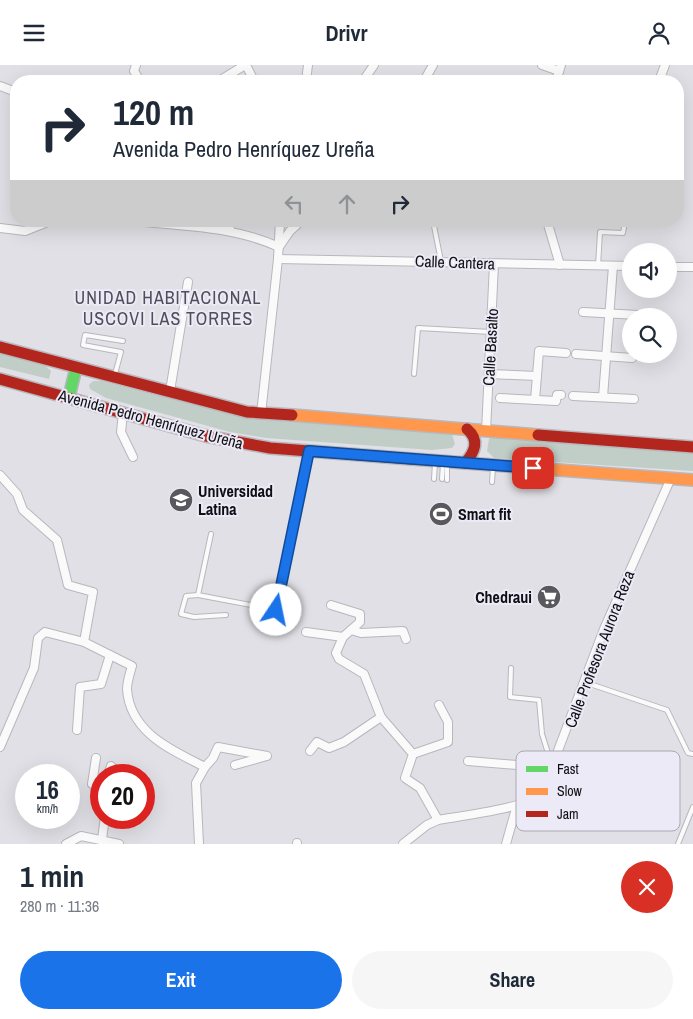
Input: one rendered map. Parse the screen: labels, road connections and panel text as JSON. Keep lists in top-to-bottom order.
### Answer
{
  "streets": {
    "main road": ["Avenida Pedro Henríquez Ureña"],
    "street": ["Calle Cantera", "Calle Basalto", "Calle Profesora Aurora Reza"]
  },
  "crossings": [
    ["Calle Cantera", "Calle Basalto"],
    ["Calle Basalto", "Avenida Pedro Henríquez Ureña"],
    ["Avenida Pedro Henríquez Ureña", "Calle Profesora Aurora Reza"]
  ],
  "districts": ["UNIDAD HABITACIONAL USCOVI LAS TORRES"],
  "places": {
    "school or university": ["Universidad Latina"],
    "sports": ["Smart fit"],
    "supermarket": ["Chedraui"]
  },
  "legend": ["Fast", "Slow", "Jam"],
  "page": {
    "header": "Drivr",
    "turn": ["120 m", "Avenida Pedro Henríquez Ureña"],
    "speed": "16 km/h",
    "limit": "20",
    "heading": ["1 min", "280 m · 11:36"],
    "buttons": ["Exit", "Share"]
  }
}
